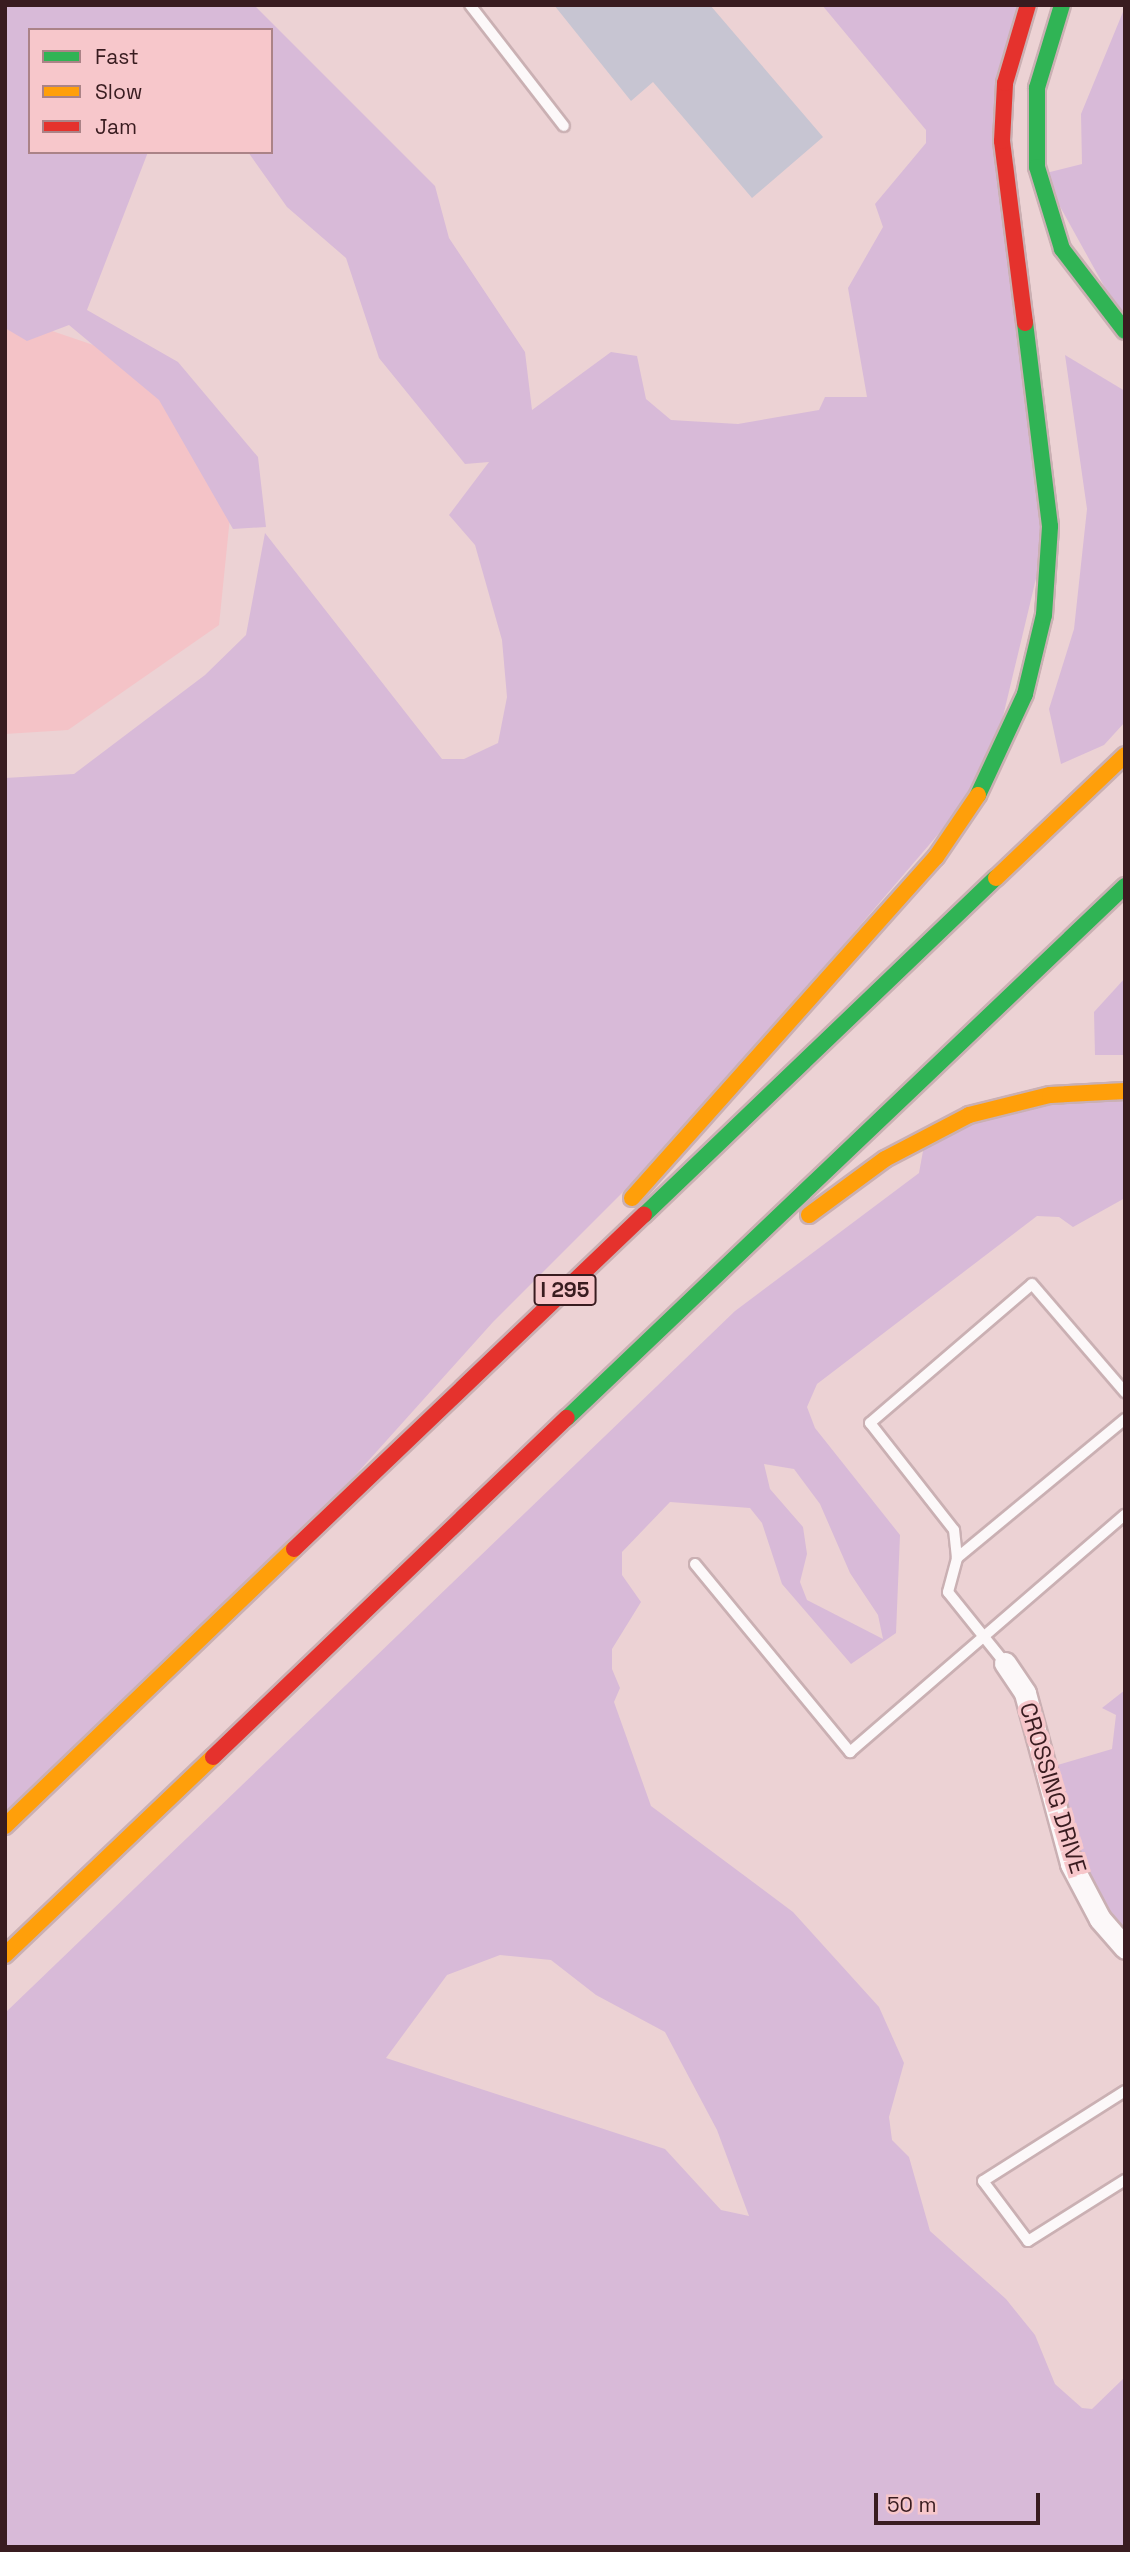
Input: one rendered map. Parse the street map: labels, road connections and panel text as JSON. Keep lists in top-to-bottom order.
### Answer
{
  "streets": {
    "highway": ["I 295"],
    "street": ["CROSSING DRIVE"]
  },
  "legend": ["Fast", "Slow", "Jam"],
  "scale_bar": "50 m"
}
